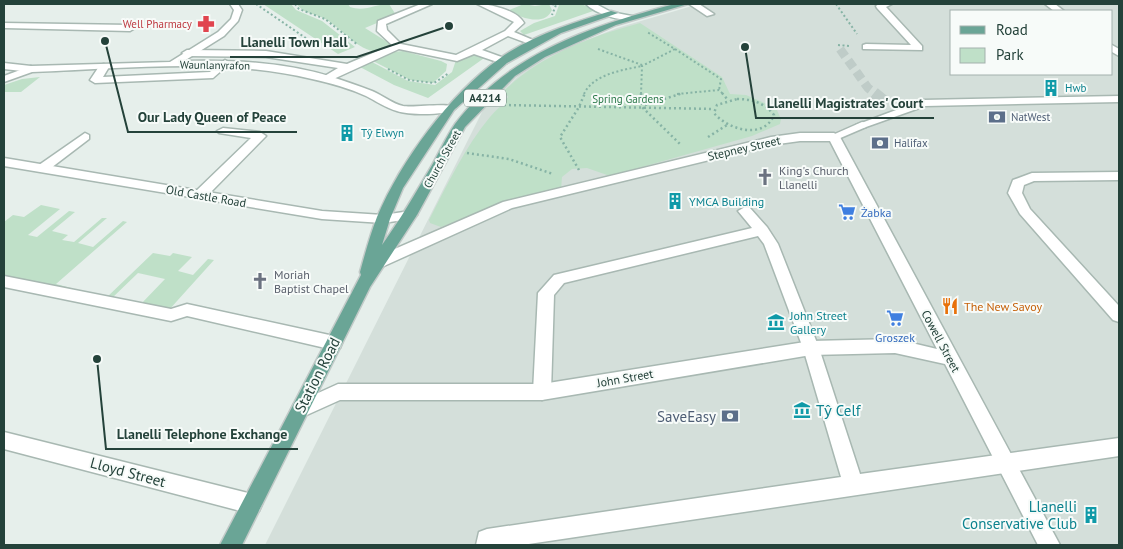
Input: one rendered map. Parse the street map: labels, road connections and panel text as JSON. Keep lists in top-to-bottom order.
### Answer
{
  "streets": {
    "main road": ["A4214", "Church Street", "Station Road"],
    "street": [
      "Waunlanyrafon",
      "Stepney Street",
      "Old Castle Road",
      "Cowell Street",
      "John Street",
      "Lloyd Street"
    ]
  },
  "crossings": [
    ["Waunlanyrafon", "A4214"],
    ["Waunlanyrafon", "Church Street"],
    ["A4214", "Church Street"],
    ["A4214", "Old Castle Road"],
    ["A4214", "Station Road"],
    ["Stepney Street", "Church Street"],
    ["Stepney Street", "Cowell Street"],
    ["Church Street", "Old Castle Road"],
    ["Church Street", "Station Road"],
    ["Cowell Street", "John Street"],
    ["Station Road", "John Street"],
    ["Station Road", "Lloyd Street"]
  ],
  "parks": ["Spring Gardens"],
  "places": {
    "pharmacy": ["Well Pharmacy"],
    "other": [
      "Llanelli Town Hall",
      "Our Lady Queen of Peace",
      "Llanelli Magistrates' Court",
      "Llanelli Telephone Exchange"
    ],
    "building": [
      "Hwb",
      "Tŷ Elwyn",
      "YMCA Building",
      "Llanelli Conservative Club"
    ],
    "bank": ["NatWest", "Halifax", "SaveEasy"],
    "church": ["King's Church Llanelli", "Moriah Baptist Chapel"],
    "supermarket": ["Żabka", "Groszek"],
    "restaurant": ["The New Savoy"],
    "museum": ["John Street Gallery", "Tŷ Celf"]
  },
  "legend": ["Road", "Park"]
}
